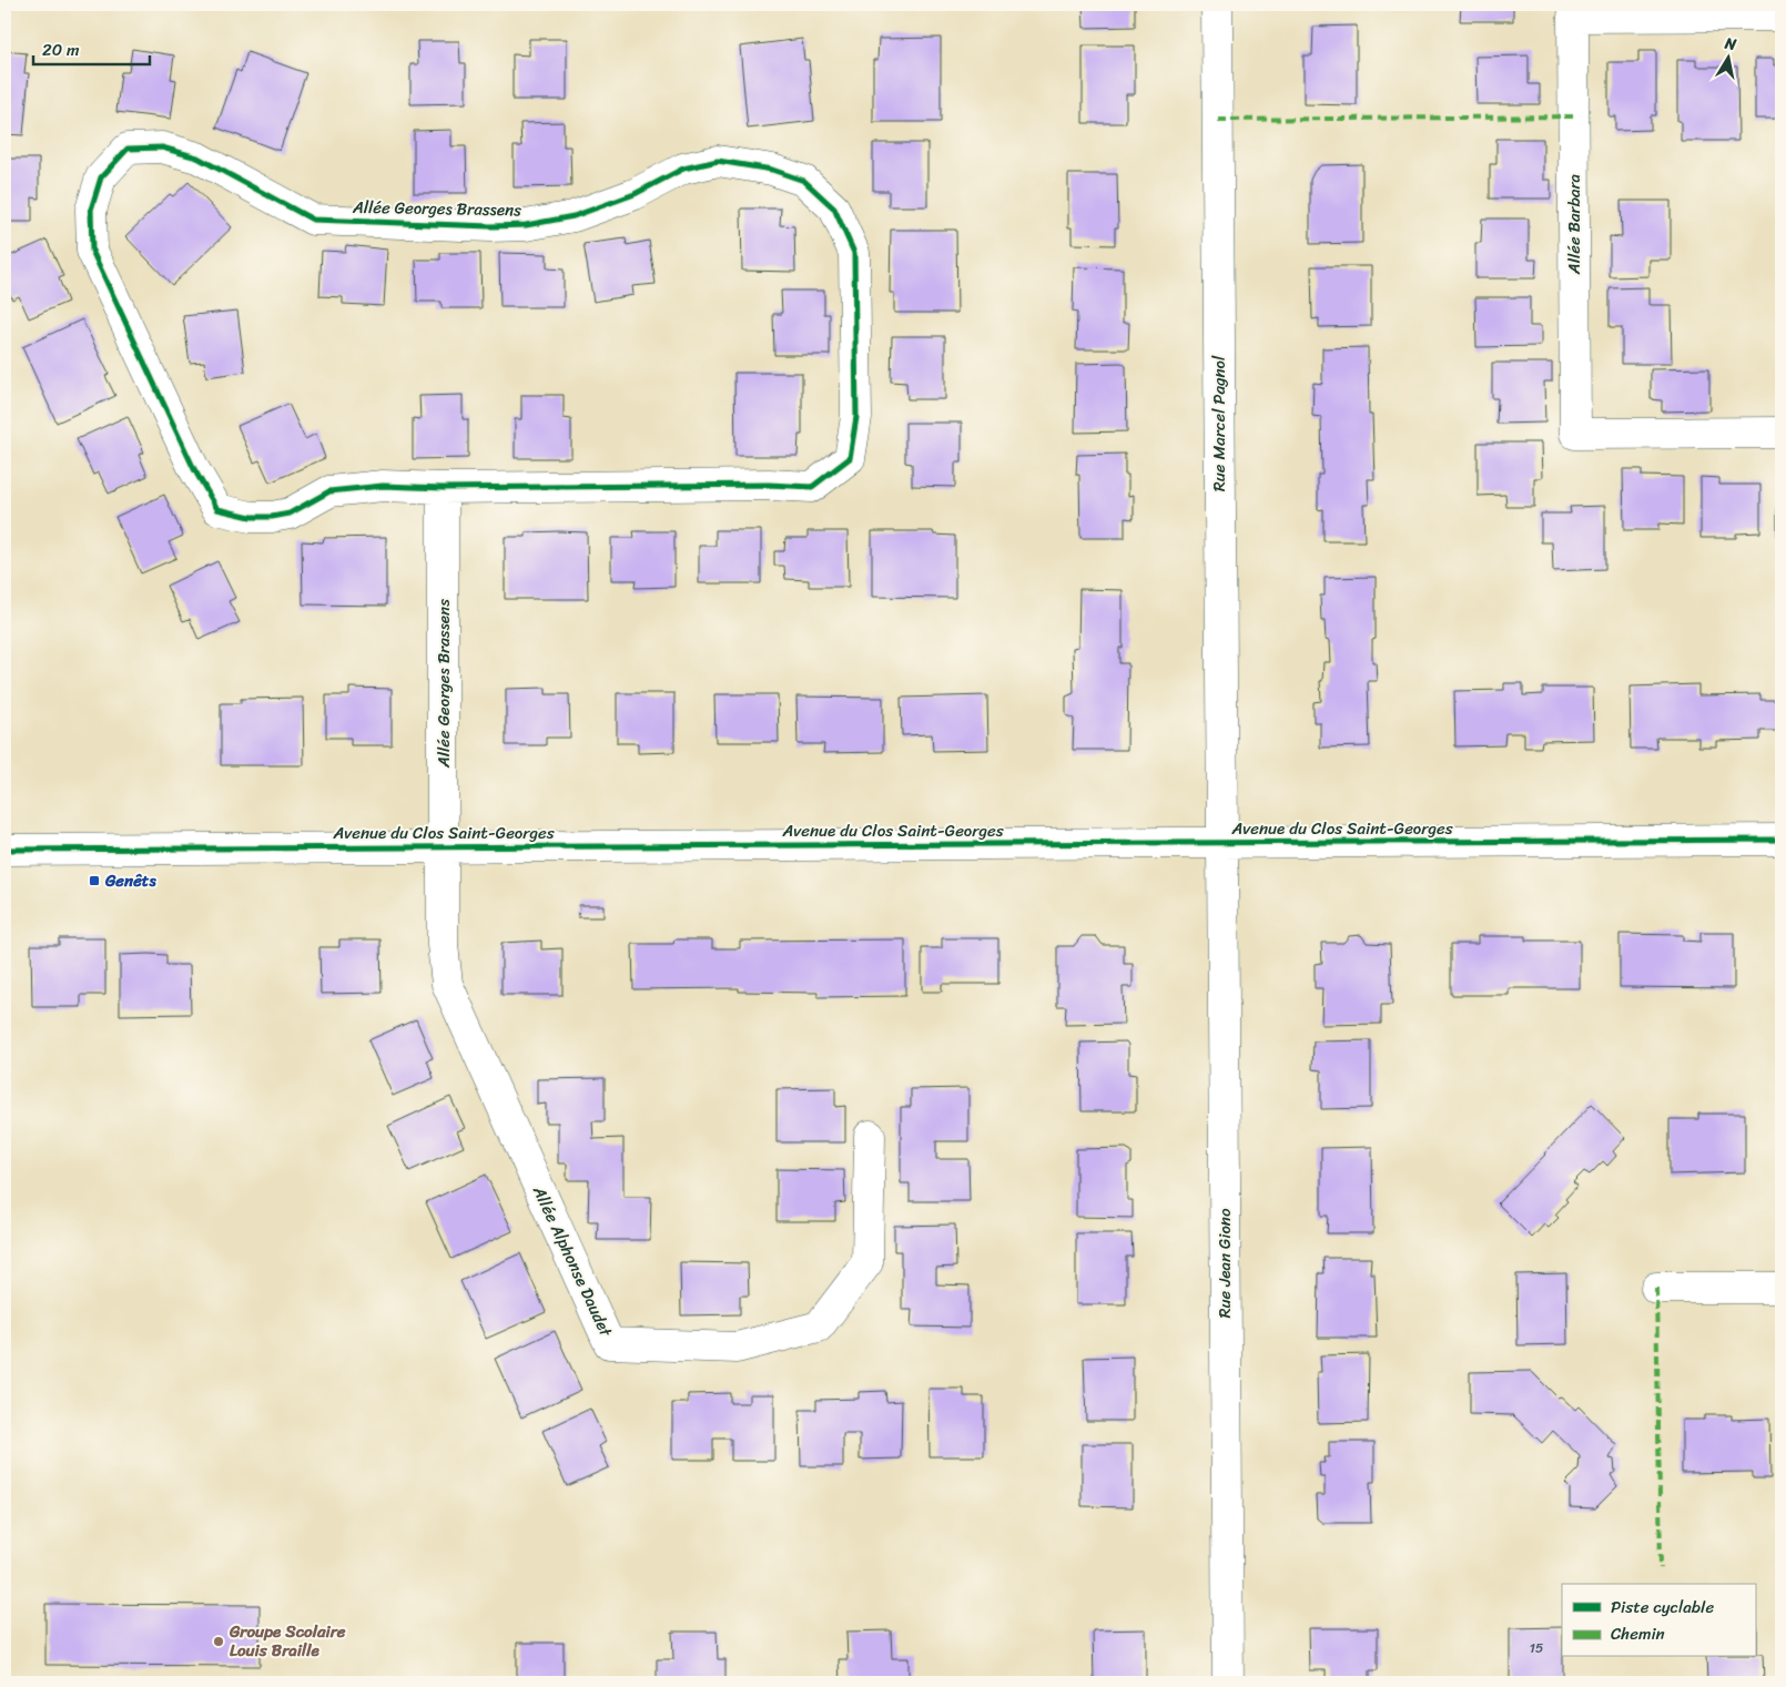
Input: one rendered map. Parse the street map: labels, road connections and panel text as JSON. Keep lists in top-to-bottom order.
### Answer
{
  "streets": {
    "street": [
      "Allée Georges Brassens",
      "Allée Barbara",
      "Rue Marcel Pagnol",
      "Avenue du Clos Saint-Georges",
      "Allée Alphonse Daudet",
      "Rue Jean Giono"
    ]
  },
  "crossings": [
    ["Allée Georges Brassens", "Avenue du Clos Saint-Georges"],
    ["Allée Georges Brassens", "Allée Alphonse Daudet"],
    ["Rue Marcel Pagnol", "Avenue du Clos Saint-Georges"],
    ["Rue Marcel Pagnol", "Rue Jean Giono"],
    ["Avenue du Clos Saint-Georges", "Allée Alphonse Daudet"],
    ["Avenue du Clos Saint-Georges", "Rue Jean Giono"]
  ],
  "places": {
    "transit": ["Genêts"],
    "other": ["Groupe Scolaire Louis Braille"]
  },
  "house_numbers": ["15"],
  "legend": ["Piste cyclable", "Chemin"],
  "scale_bar": "20 m",
  "north": "top"
}
